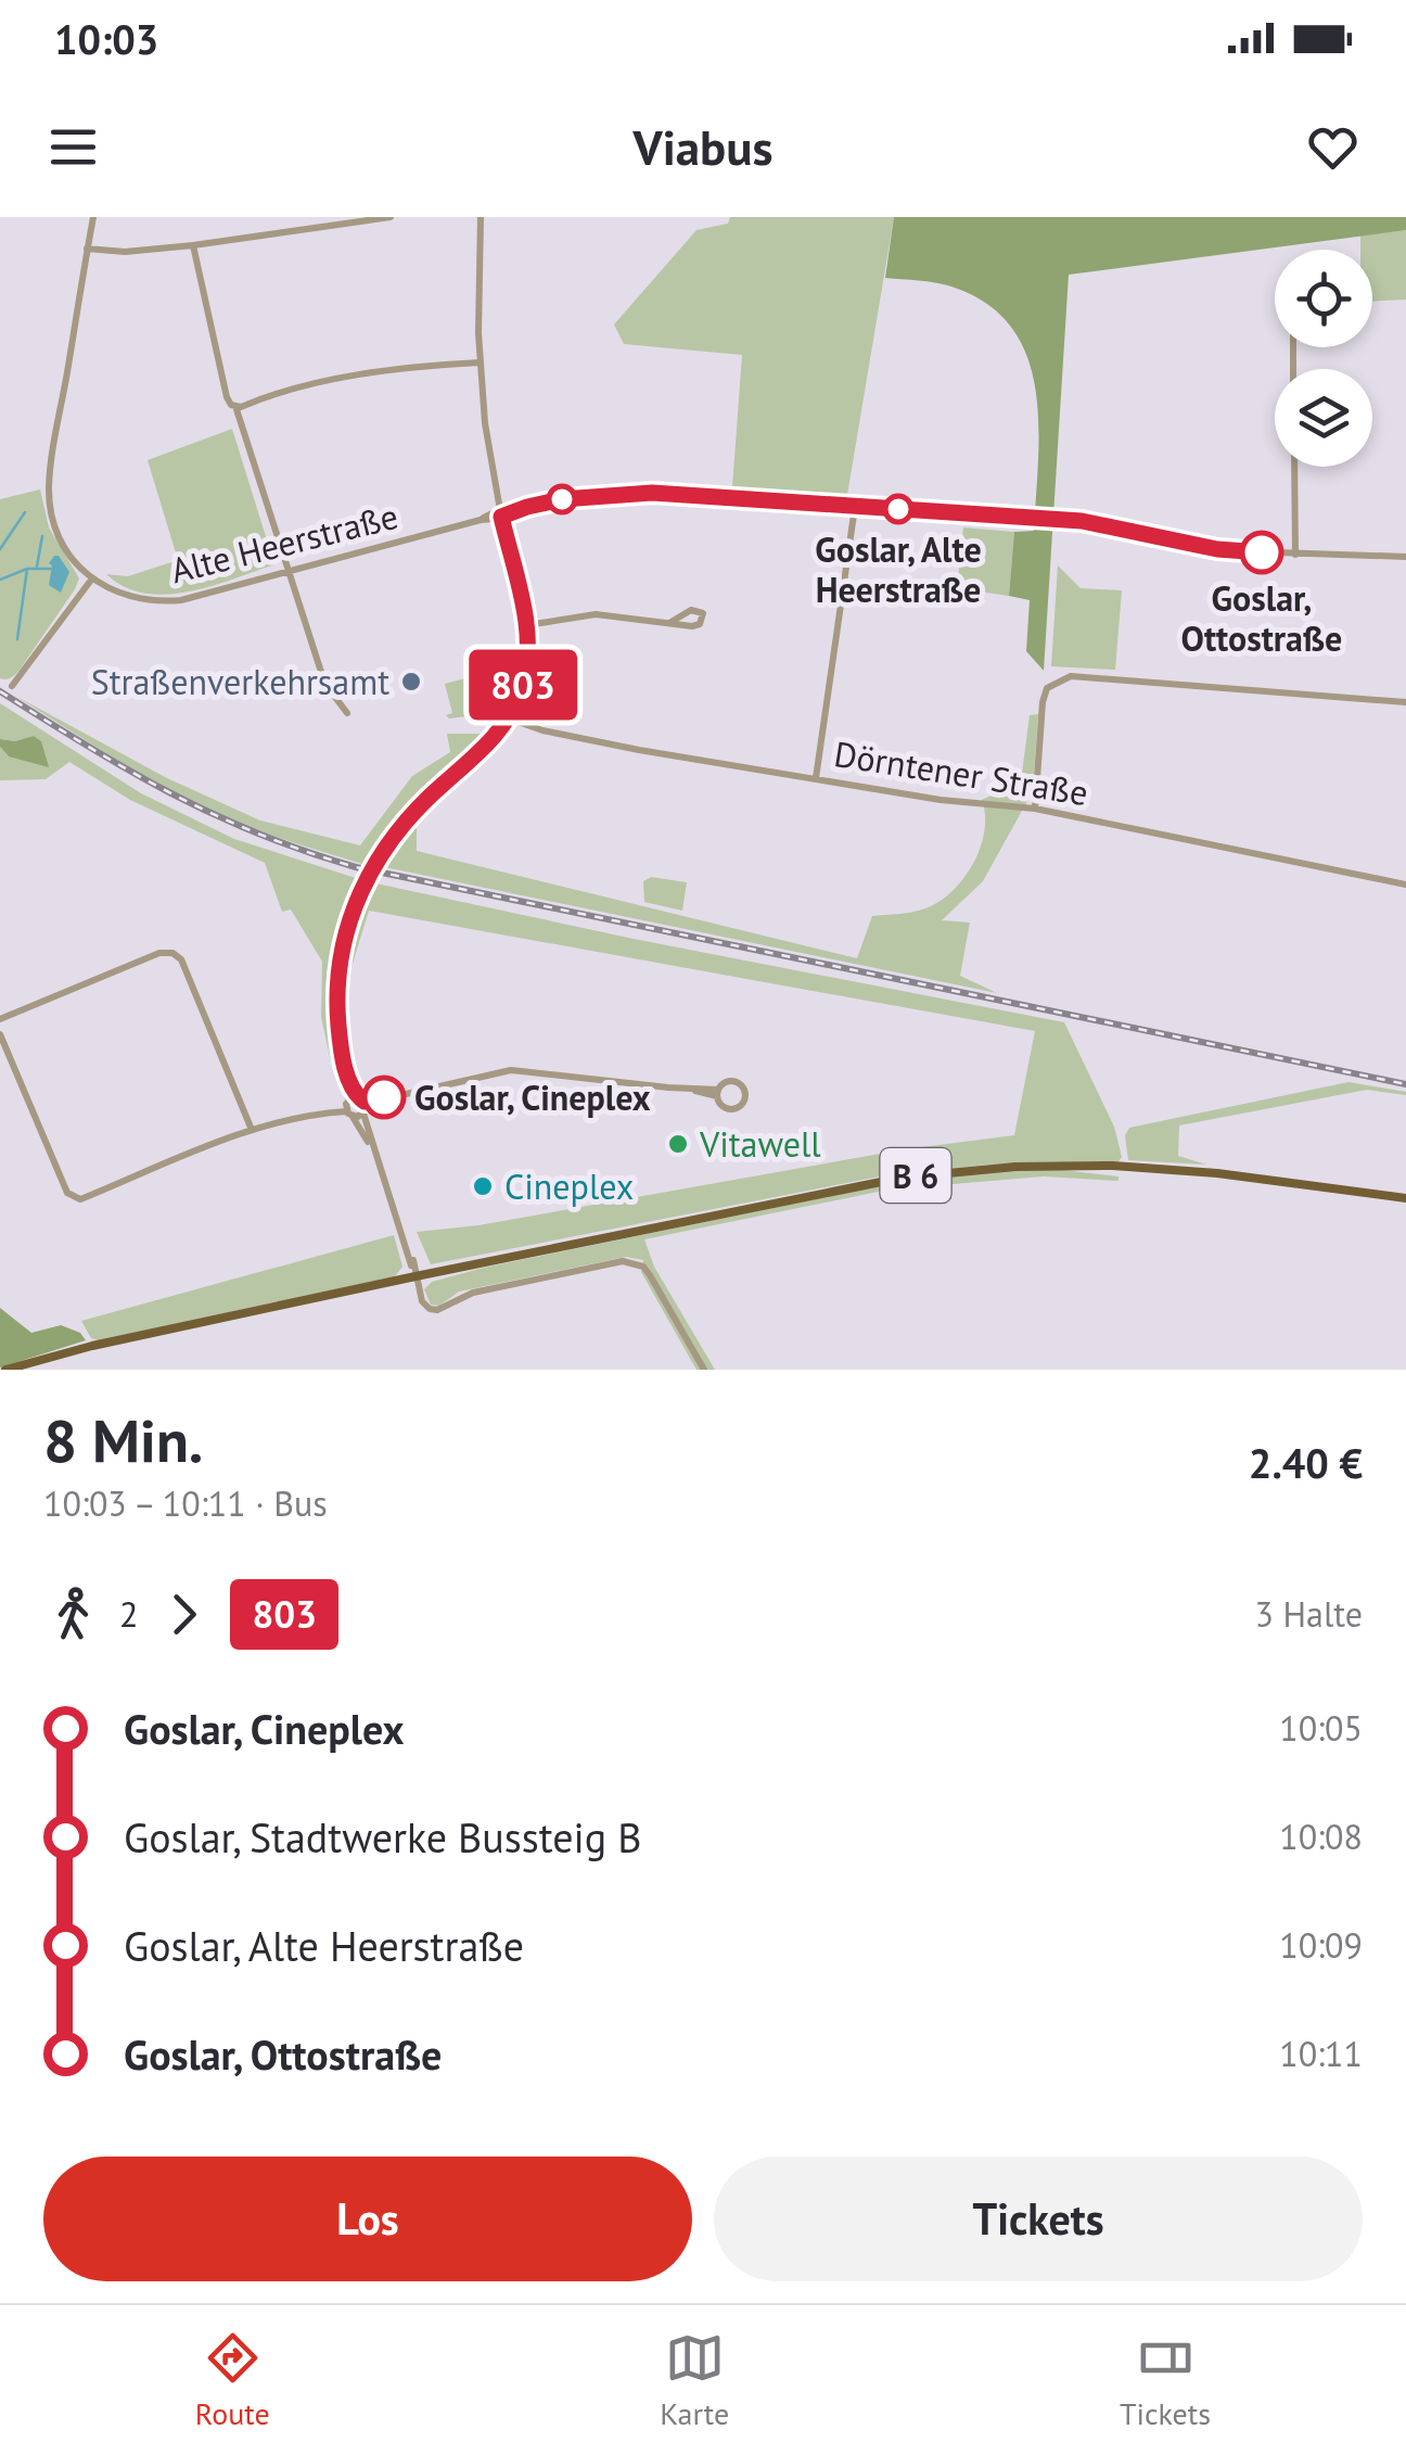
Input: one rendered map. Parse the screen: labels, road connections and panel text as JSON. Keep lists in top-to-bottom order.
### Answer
{
  "streets": {
    "main road": ["B 6"],
    "street": ["Alte Heerstraße", "Dörntener Straße"]
  },
  "places": [
    "Goslar, Alte Heerstraße",
    "Goslar, Ottostraße",
    "Straßenverkehrsamt",
    "Goslar, Cineplex",
    "Vitawell",
    "Cineplex"
  ],
  "lines": ["bus line 803"],
  "page": {
    "status": "10:03",
    "header": "Viabus",
    "on_map": "803",
    "heading": ["8 Min.", "10:03 – 10:11 · Bus", "2.40 €"],
    "legs": ["2", "803", "3 Halte"],
    "list": [
      {
        "name": "Goslar, Cineplex",
        "value": "10:05"
      },
      {
        "name": "Goslar, Stadtwerke Bussteig B",
        "value": "10:08"
      },
      {
        "name": "Goslar, Alte Heerstraße",
        "value": "10:09"
      },
      {
        "name": "Goslar, Ottostraße",
        "value": "10:11"
      }
    ],
    "buttons": ["Los", "Tickets"],
    "tabs": ["Route", "Karte", "Tickets"]
  }
}
